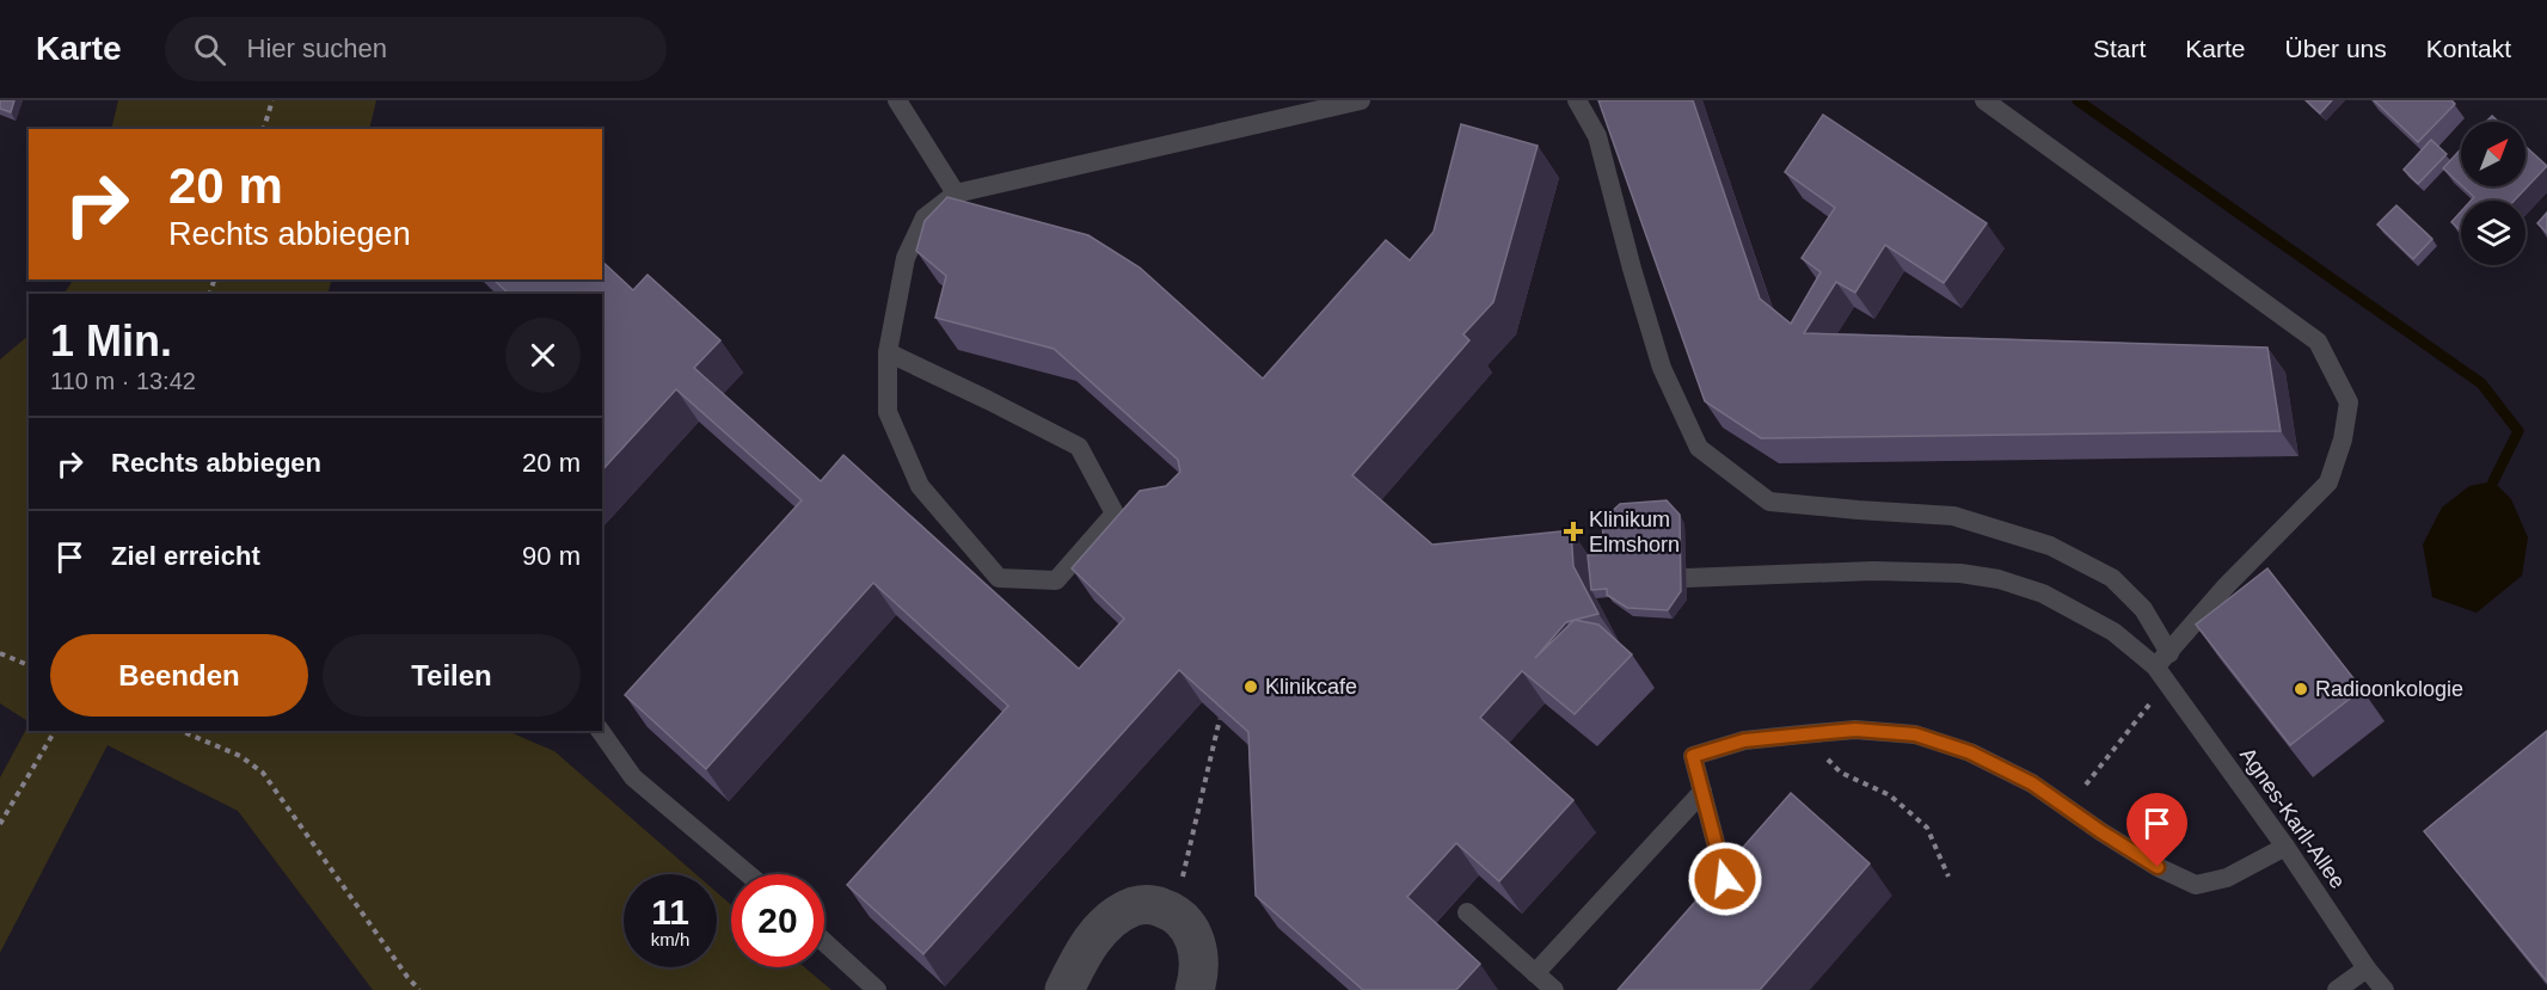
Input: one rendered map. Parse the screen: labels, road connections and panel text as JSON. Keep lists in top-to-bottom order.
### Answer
{
  "streets": {
    "lane": ["Agnes-Karll-Allee"]
  },
  "places": {
    "health": ["Klinikum Elmshorn"],
    "other": ["Klinikcafe", "Radioonkologie"]
  },
  "north": "top right",
  "page": {
    "header": "Karte",
    "search": "Hier suchen",
    "nav": [
      "Start",
      "Karte",
      "Über uns",
      "Kontakt"
    ],
    "turn": ["20 m", "Rechts abbiegen"],
    "heading": ["1 Min.", "110 m · 13:42"],
    "list": [
      {
        "name": "Rechts abbiegen",
        "value": "20 m"
      },
      {
        "name": "Ziel erreicht",
        "value": "90 m"
      }
    ],
    "buttons": ["Beenden", "Teilen"],
    "speed": "11 km/h",
    "limit": "20"
  }
}
